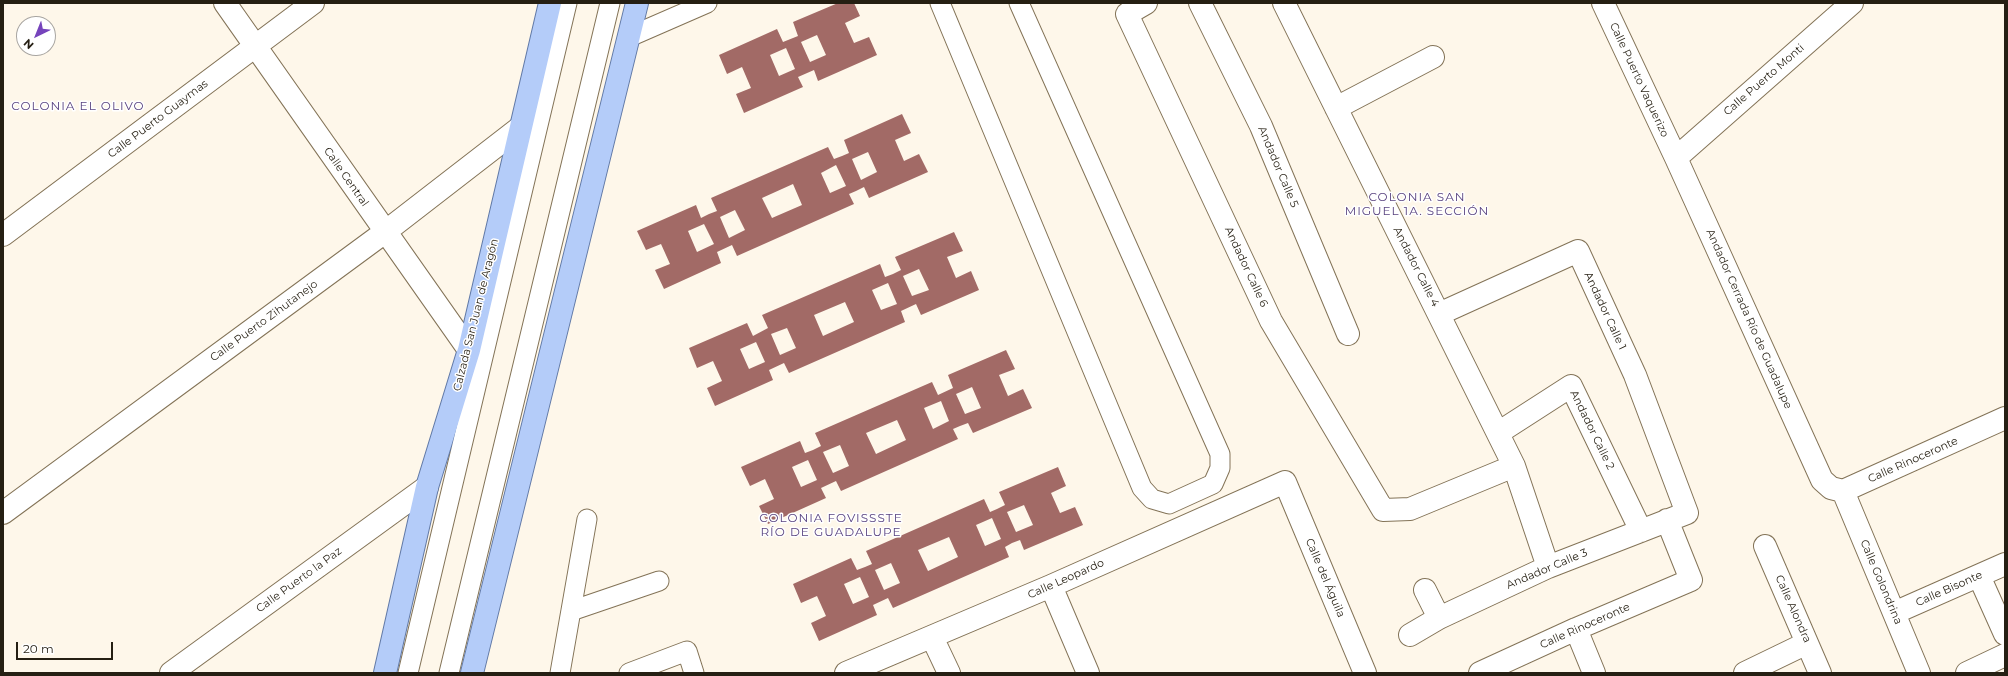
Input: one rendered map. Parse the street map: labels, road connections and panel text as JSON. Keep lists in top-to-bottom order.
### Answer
{
  "streets": {
    "main road": ["Calzada San Juan de Aragón"],
    "street": [
      "Calle Puerto Vaquerizo",
      "Calle Puerto Monti",
      "Calle Puerto Guaymas",
      "Andador Calle 5",
      "Calle Central",
      "Andador Calle 6",
      "Andador Calle 4",
      "Andador Calle 1",
      "Andador Cerrada Río de Guadalupe",
      "Calle Puerto Zihutanejo",
      "Andador Calle 2",
      "Calle Rinoceronte",
      "Andador Calle 3",
      "Calle del Águila",
      "Calle Leopardo",
      "Calle Puerto la Paz",
      "Calle Golondrina",
      "Calle Bisonte",
      "Calle Alondra"
    ]
  },
  "crossings": [
    ["Calle Puerto Vaquerizo", "Calle Puerto Monti"],
    ["Calle Puerto Vaquerizo", "Andador Cerrada Río de Guadalupe"],
    ["Calle Puerto Monti", "Andador Cerrada Río de Guadalupe"],
    ["Calle Puerto Guaymas", "Calle Central"],
    ["Calle Central", "Calzada San Juan de Aragón"],
    ["Calle Central", "Calle Puerto Zihutanejo"],
    ["Andador Calle 6", "Andador Calle 4"],
    ["Andador Calle 4", "Andador Calle 1"],
    ["Andador Calle 4", "Andador Calle 2"],
    ["Andador Calle 4", "Andador Calle 3"],
    ["Andador Calle 1", "Andador Calle 3"],
    ["Calzada San Juan de Aragón", "Calle Puerto Zihutanejo"],
    ["Calzada San Juan de Aragón", "Calle Puerto la Paz"],
    ["Andador Cerrada Río de Guadalupe", "Calle Rinoceronte"],
    ["Andador Cerrada Río de Guadalupe", "Calle Golondrina"],
    ["Andador Calle 2", "Andador Calle 3"],
    ["Calle Rinoceronte", "Andador Calle 3"],
    ["Calle Rinoceronte", "Calle Golondrina"],
    ["Calle del Águila", "Calle Leopardo"],
    ["Calle Golondrina", "Calle Bisonte"]
  ],
  "districts": ["COLONIA EL OLIVO", "COLONIA SAN MIGUEL 1A. SECCIÓN", "COLONIA FOVISSSTE RÍO DE GUADALUPE"],
  "scale_bar": "20 m",
  "north": "bottom left"
}
